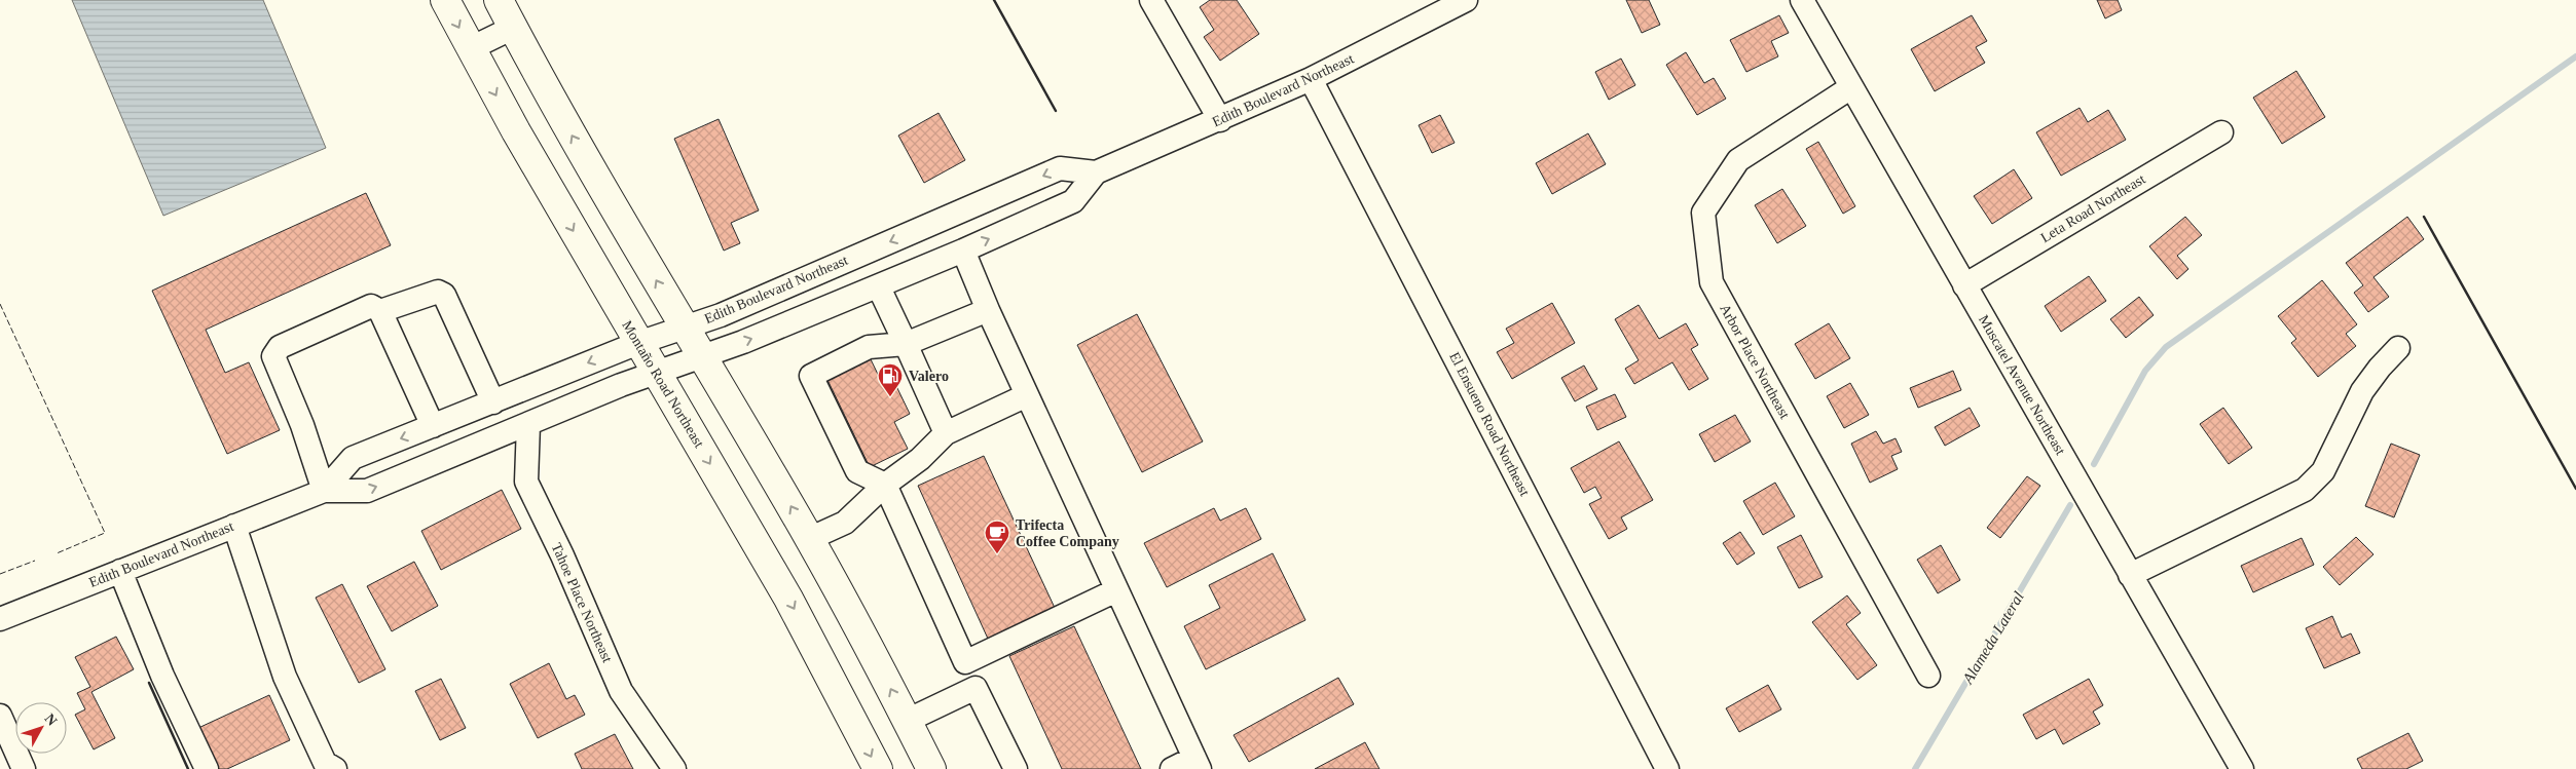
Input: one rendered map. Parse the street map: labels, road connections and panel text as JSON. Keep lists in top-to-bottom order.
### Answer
{
  "streets": {
    "main road": ["Montaño Road Northeast"],
    "street": [
      "Edith Boulevard Northeast",
      "Leta Road Northeast",
      "Arbor Place Northeast",
      "Muscatel Avenue Northeast",
      "El Ensueno Road Northeast",
      "Tahoe Place Northeast"
    ]
  },
  "crossings": [
    ["Edith Boulevard Northeast", "Montaño Road Northeast"],
    ["Edith Boulevard Northeast", "El Ensueno Road Northeast"],
    ["Edith Boulevard Northeast", "Tahoe Place Northeast"],
    ["Leta Road Northeast", "Muscatel Avenue Northeast"],
    ["Arbor Place Northeast", "Muscatel Avenue Northeast"]
  ],
  "water": ["Alameda Lateral"],
  "places": {
    "fuel station": ["Valero"],
    "cafe": ["Trifecta Coffee Company"]
  },
  "north": "top right"
}
